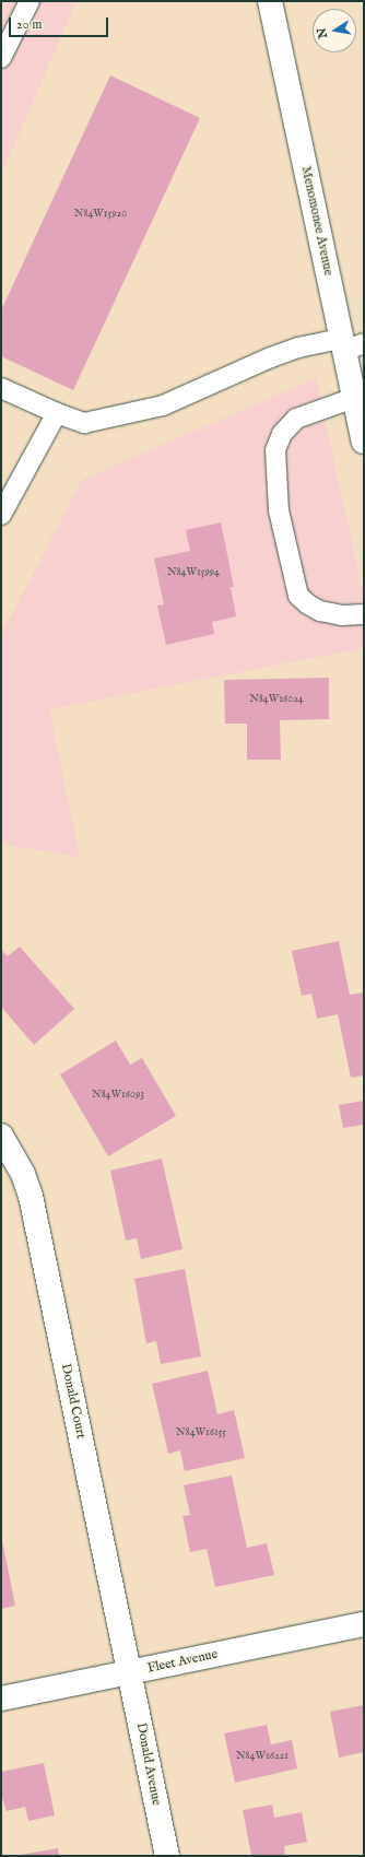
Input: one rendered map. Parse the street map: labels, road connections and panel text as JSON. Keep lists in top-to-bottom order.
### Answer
{
  "streets": {
    "street": [
      "Menomonee Avenue",
      "Donald Court",
      "Fleet Avenue",
      "Donald Avenue"
    ]
  },
  "crossings": [
    ["Donald Court", "Fleet Avenue"],
    ["Donald Court", "Donald Avenue"],
    ["Fleet Avenue", "Donald Avenue"]
  ],
  "house_numbers": [
    "N84W15920",
    "N84W15994",
    "N84W16024",
    "N84W16093",
    "N84W16155",
    "N84W16221"
  ],
  "scale_bar": "20 m",
  "north": "left"
}
